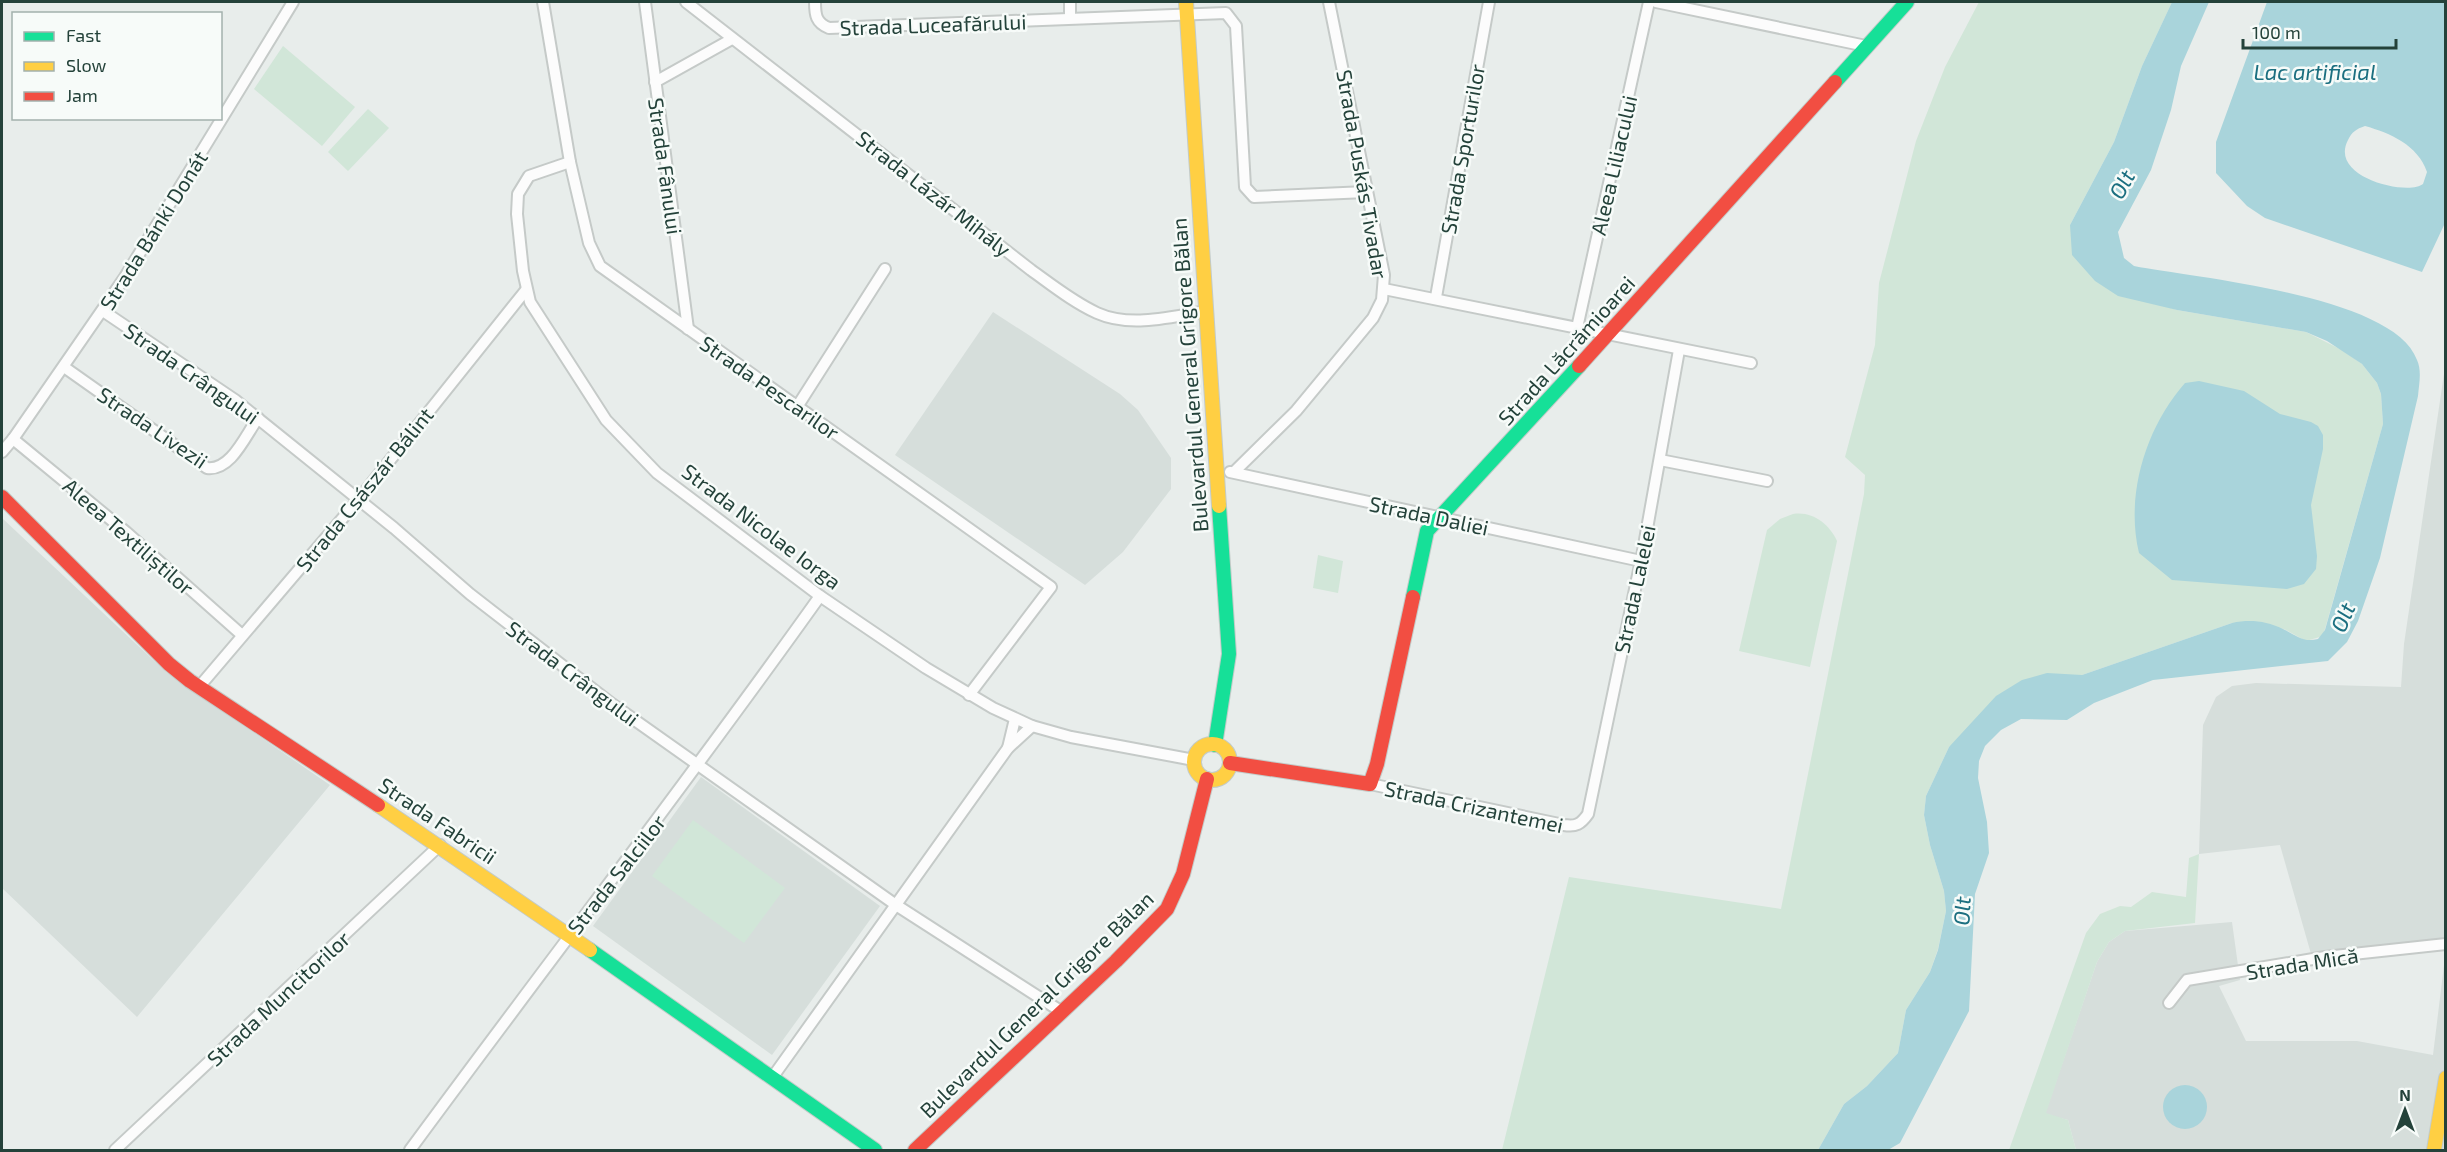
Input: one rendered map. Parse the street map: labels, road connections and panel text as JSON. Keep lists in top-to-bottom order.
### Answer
{
  "streets": {
    "main road": ["Strada Lăcrămioarei", "Bulevardul General Grigore Bălan", "Strada Fabricii"],
    "street": [
      "Strada Luceafărului",
      "Strada Sporturilor",
      "Aleea Liliacului",
      "Strada Fânului",
      "Strada Puskás Tivadar",
      "Strada Lázár Mihály",
      "Strada Bánki Donát",
      "Strada Crângului",
      "Strada Pescarilor",
      "Strada Livezii",
      "Strada Császár Bálint",
      "Strada Daliei",
      "Strada Nicolae Iorga",
      "Aleea Textiliștilor",
      "Strada Lalelei",
      "Strada Crizantemei",
      "Strada Salciilor",
      "Strada Mică",
      "Strada Muncitorilor"
    ]
  },
  "crossings": [
    ["Strada Luceafărului", "Strada Puskás Tivadar"],
    ["Strada Luceafărului", "Bulevardul General Grigore Bălan"],
    ["Strada Fânului", "Strada Pescarilor"],
    ["Strada Puskás Tivadar", "Strada Daliei"],
    ["Strada Lázár Mihály", "Bulevardul General Grigore Bălan"],
    ["Strada Bánki Donát", "Strada Crângului"],
    ["Strada Bánki Donát", "Strada Livezii"],
    ["Strada Bánki Donát", "Aleea Textiliștilor"],
    ["Strada Lăcrămioarei", "Strada Daliei"],
    ["Strada Lăcrămioarei", "Strada Crizantemei"],
    ["Strada Crângului", "Bulevardul General Grigore Bălan"],
    ["Strada Crângului", "Strada Livezii"],
    ["Strada Crângului", "Strada Császár Bálint"],
    ["Strada Crângului", "Strada Salciilor"],
    ["Bulevardul General Grigore Bălan", "Strada Daliei"],
    ["Bulevardul General Grigore Bălan", "Strada Nicolae Iorga"],
    ["Strada Pescarilor", "Strada Nicolae Iorga"],
    ["Strada Császár Bálint", "Strada Nicolae Iorga"],
    ["Strada Császár Bálint", "Aleea Textiliștilor"],
    ["Strada Császár Bálint", "Strada Fabricii"],
    ["Strada Daliei", "Strada Lalelei"],
    ["Strada Nicolae Iorga", "Strada Salciilor"],
    ["Strada Lalelei", "Strada Crizantemei"],
    ["Strada Fabricii", "Strada Salciilor"],
    ["Strada Fabricii", "Strada Muncitorilor"]
  ],
  "water": ["Lac artificial", "Olt"],
  "legend": ["Fast", "Slow", "Jam"],
  "scale_bar": "100 m",
  "north": "top"
}
